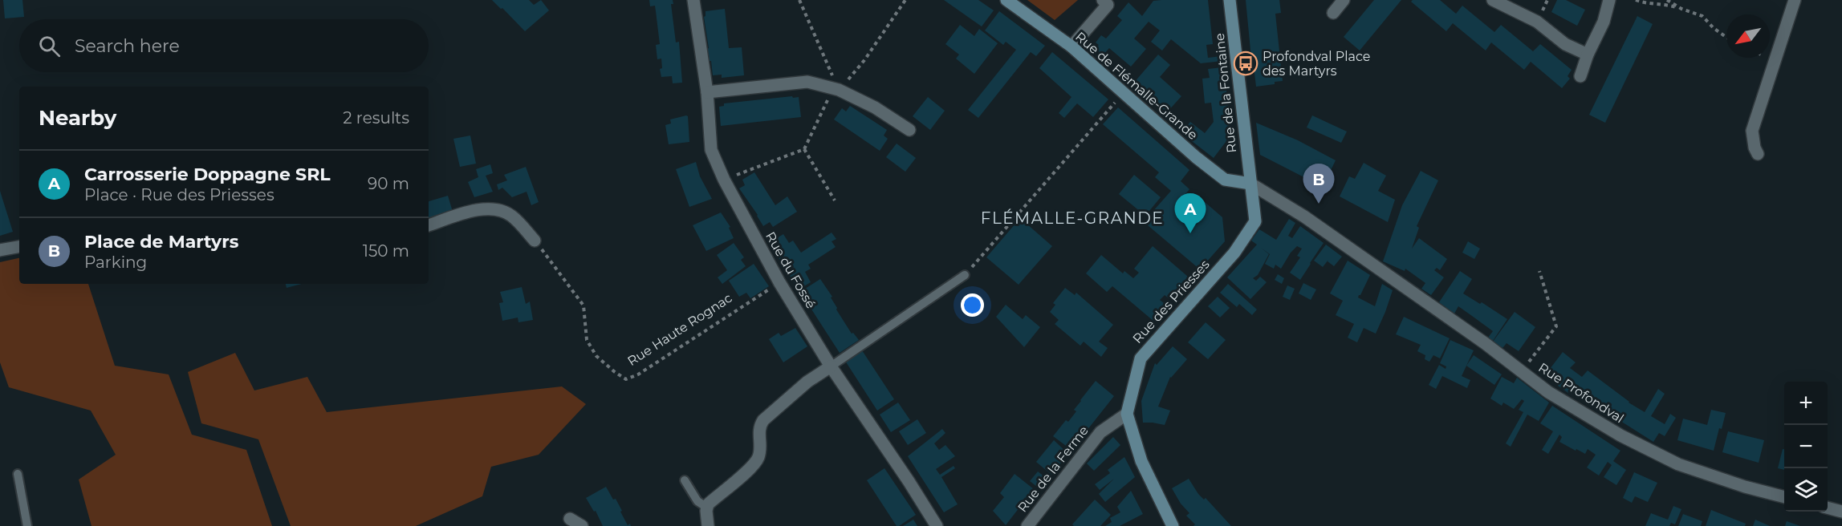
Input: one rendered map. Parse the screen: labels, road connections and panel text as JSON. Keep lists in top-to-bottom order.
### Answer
{
  "streets": {
    "street": [
      "Rue de Flémalle-Grande",
      "Rue de la Fontaine",
      "Rue du Fossé",
      "Rue des Priesses",
      "Rue Profondval",
      "Rue de la Ferme"
    ],
    "path": ["Rue Haute Rognac"]
  },
  "crossings": [
    ["Rue de Flémalle-Grande", "Rue de la Fontaine"],
    ["Rue de Flémalle-Grande", "Rue des Priesses"],
    ["Rue de Flémalle-Grande", "Rue Profondval"],
    ["Rue de la Fontaine", "Rue des Priesses"],
    ["Rue de la Fontaine", "Rue Profondval"],
    ["Rue du Fossé", "Rue Haute Rognac"],
    ["Rue des Priesses", "Rue Profondval"],
    ["Rue des Priesses", "Rue de la Ferme"]
  ],
  "districts": ["FLÉMALLE-GRANDE"],
  "places": {
    "bus stop": ["Profondval Place des Martyrs"]
  },
  "north": "bottom left",
  "page": {
    "search": "Search here",
    "heading": ["Nearby", "2 results"],
    "list": [
      {
        "mark": "A",
        "name": "Carrosserie Doppagne SRL",
        "note": "Place · Rue des Priesses",
        "value": "90 m"
      },
      {
        "mark": "B",
        "name": "Place de Martyrs",
        "note": "Parking",
        "value": "150 m"
      }
    ],
    "pins": ["B", "A"],
    "map_buttons": ["+", "−"]
  }
}
